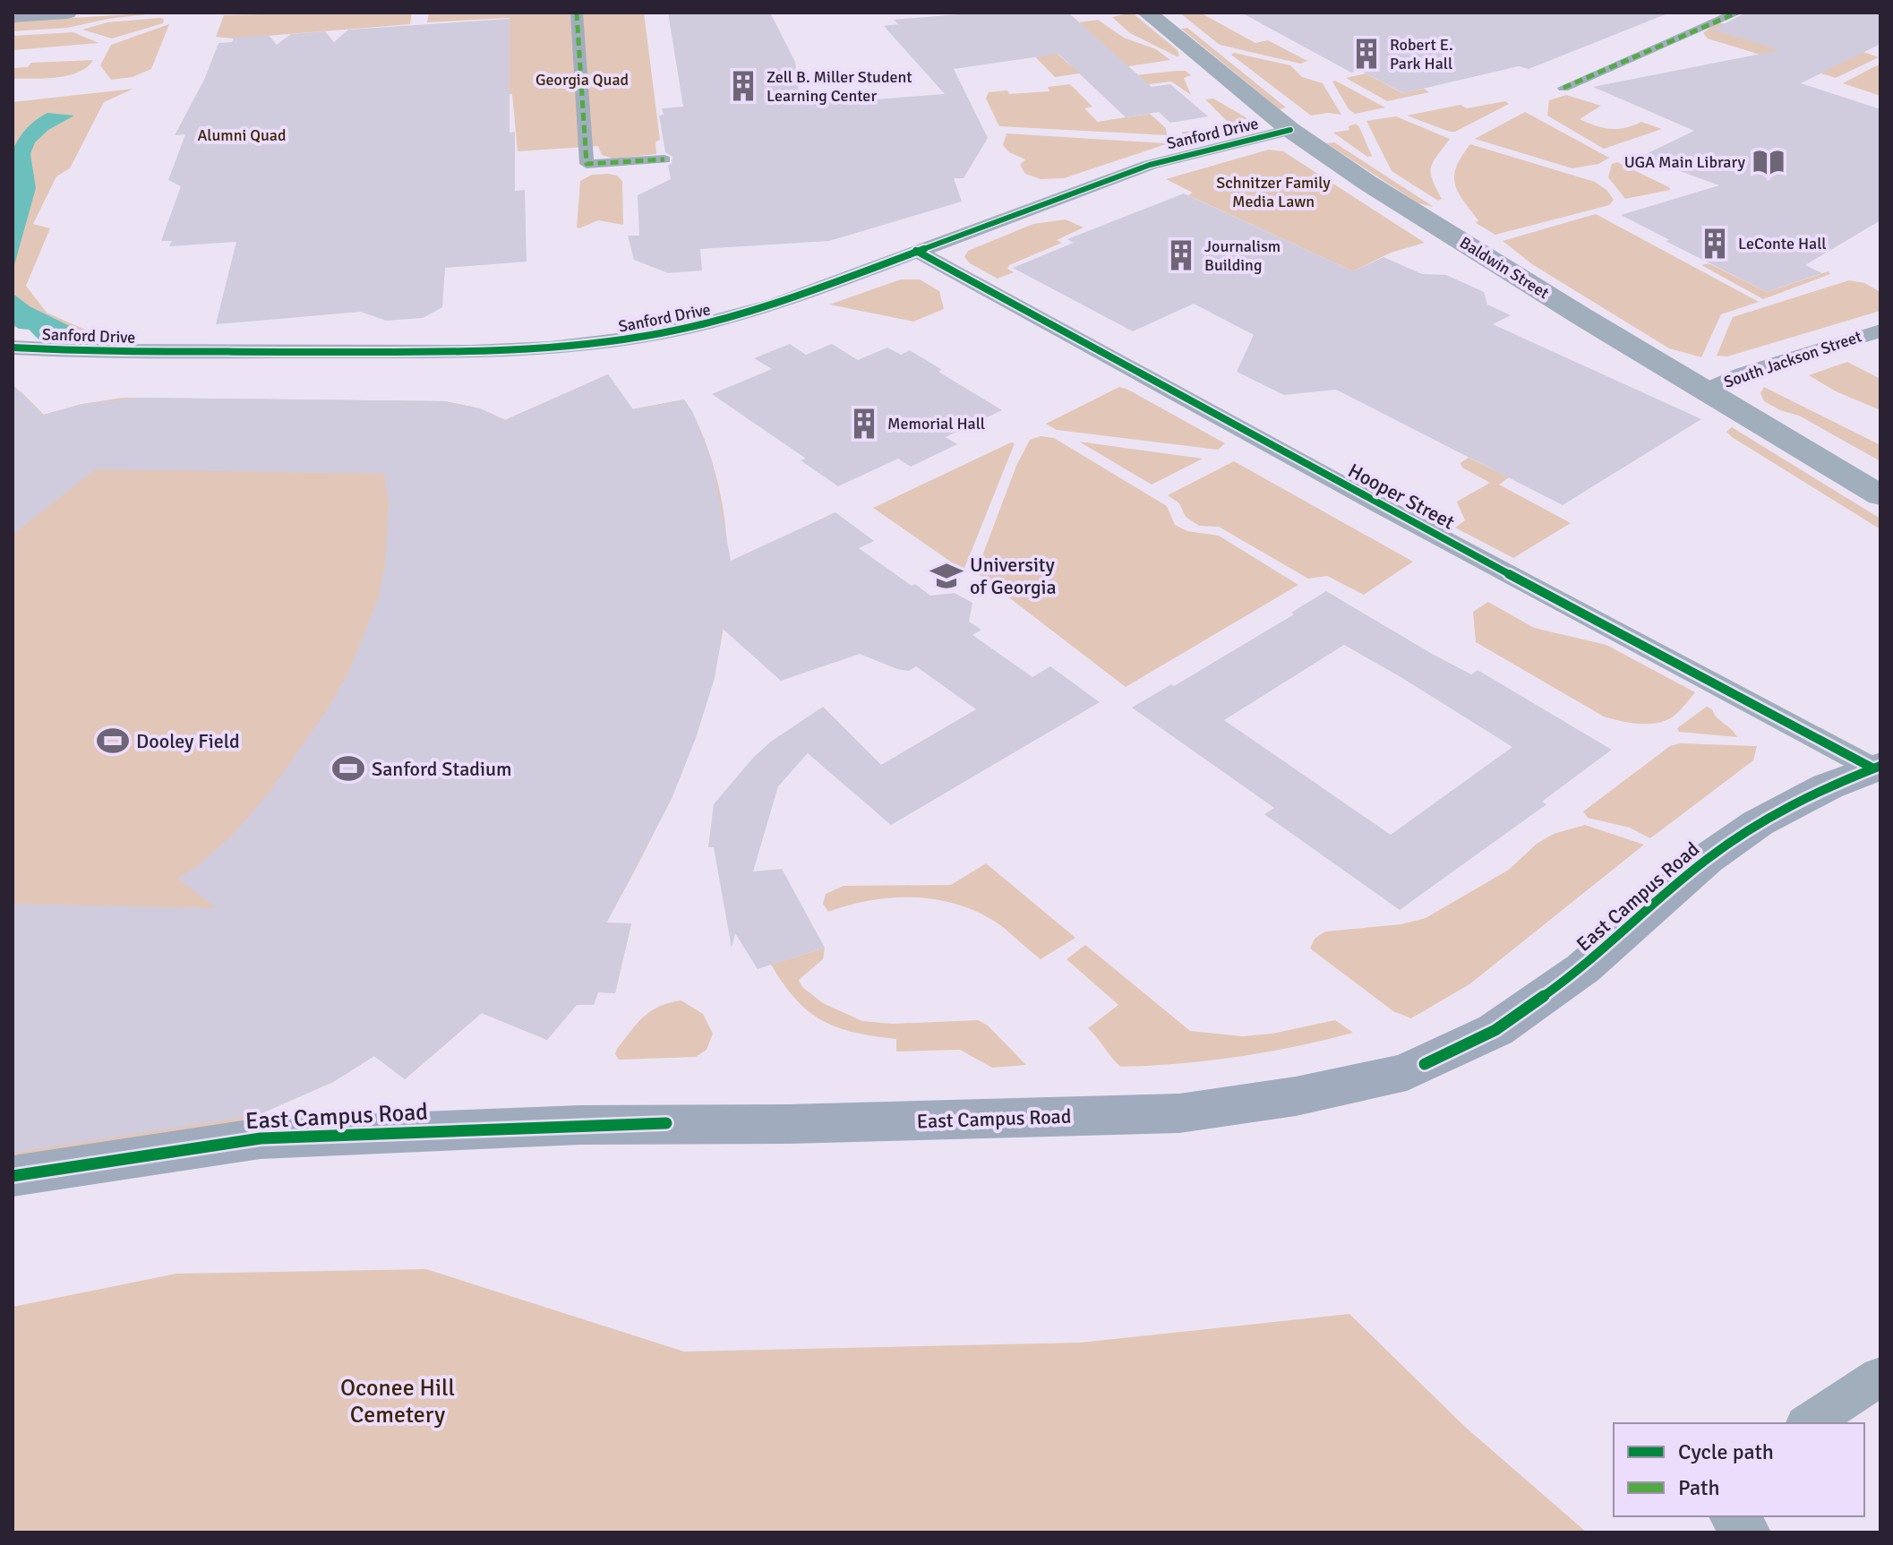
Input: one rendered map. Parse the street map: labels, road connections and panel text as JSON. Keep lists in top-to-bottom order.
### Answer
{
  "streets": {
    "main road": ["East Campus Road"],
    "street": [
      "Sanford Drive",
      "Baldwin Street",
      "South Jackson Street",
      "Hooper Street"
    ]
  },
  "crossings": [
    ["Sanford Drive", "Baldwin Street"],
    ["Sanford Drive", "Hooper Street"],
    ["Baldwin Street", "South Jackson Street"],
    ["Hooper Street", "East Campus Road"]
  ],
  "parks": [
    "Georgia Quad",
    "Alumni Quad",
    "Schnitzer Family Media Lawn",
    "Oconee Hill Cemetery"
  ],
  "places": {
    "building": [
      "Robert E. Park Hall",
      "Zell B. Miller Student Learning Center",
      "LeConte Hall",
      "Journalism Building",
      "Memorial Hall"
    ],
    "library": ["UGA Main Library"],
    "school or university": ["University of Georgia"],
    "sports": ["Dooley Field", "Sanford Stadium"]
  },
  "legend": ["Cycle path", "Path"]
}
